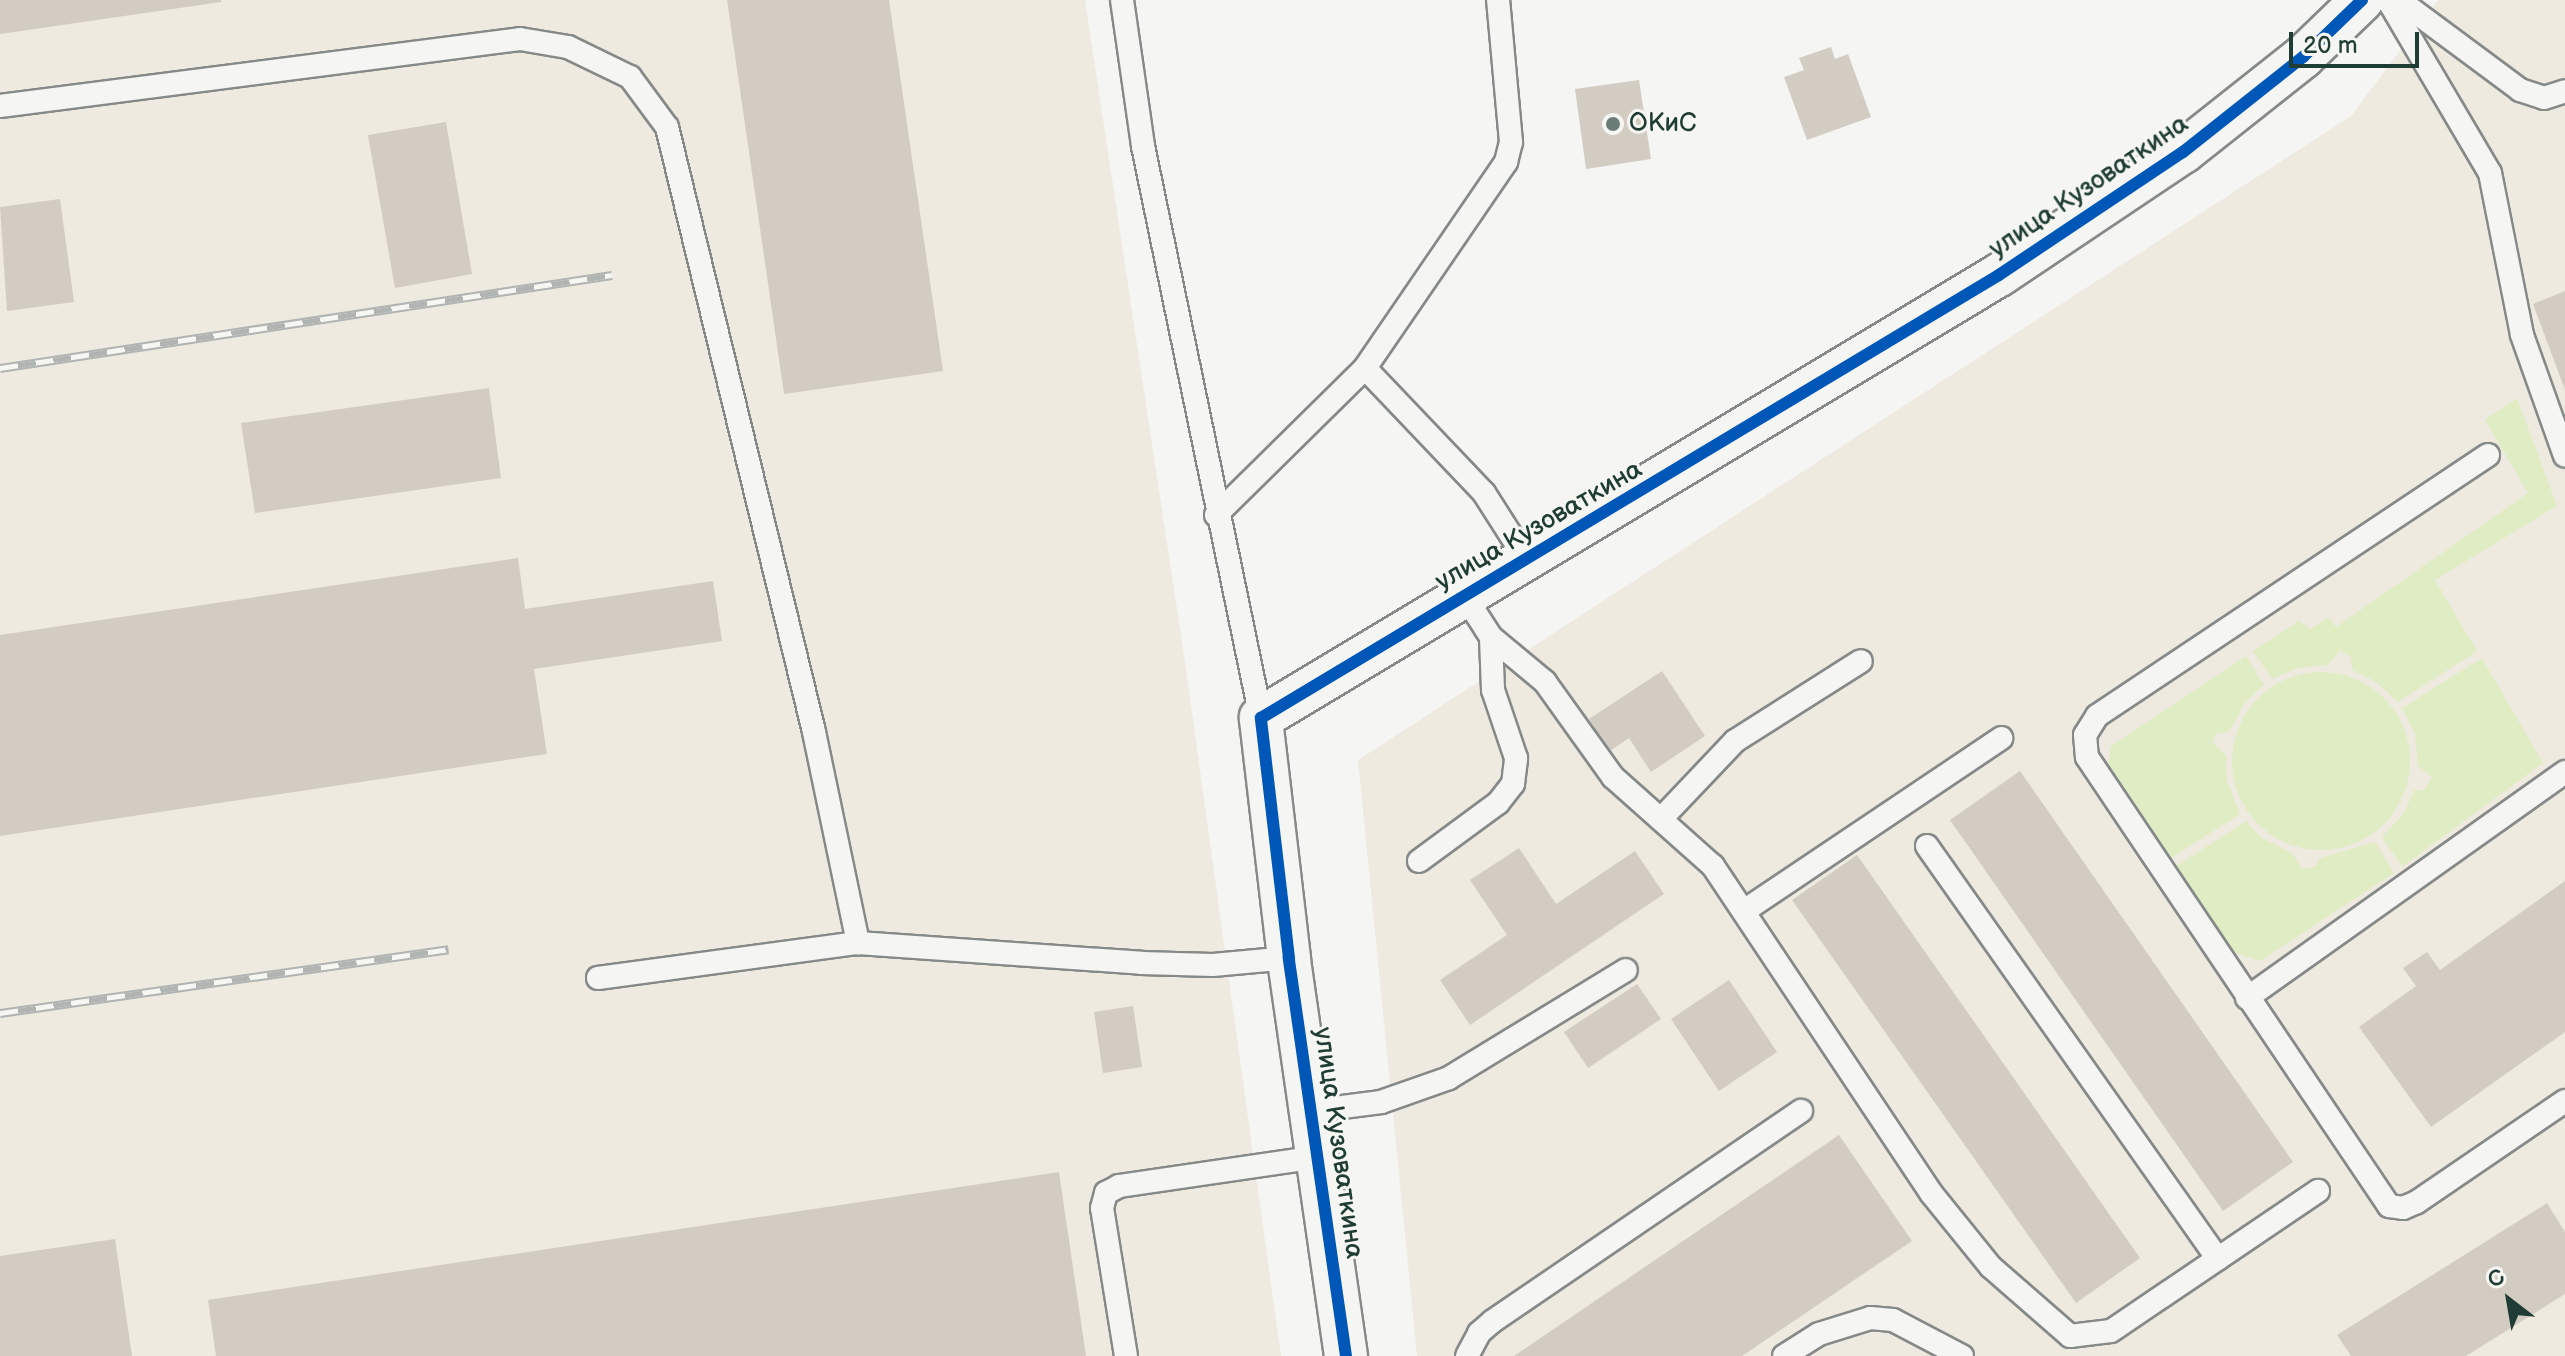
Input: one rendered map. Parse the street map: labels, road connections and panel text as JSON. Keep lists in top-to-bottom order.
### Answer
{
  "streets": {
    "street": ["улица Кузоваткина"]
  },
  "places": ["ОКиС"],
  "scale_bar": "20 m",
  "north": "top left"
}
